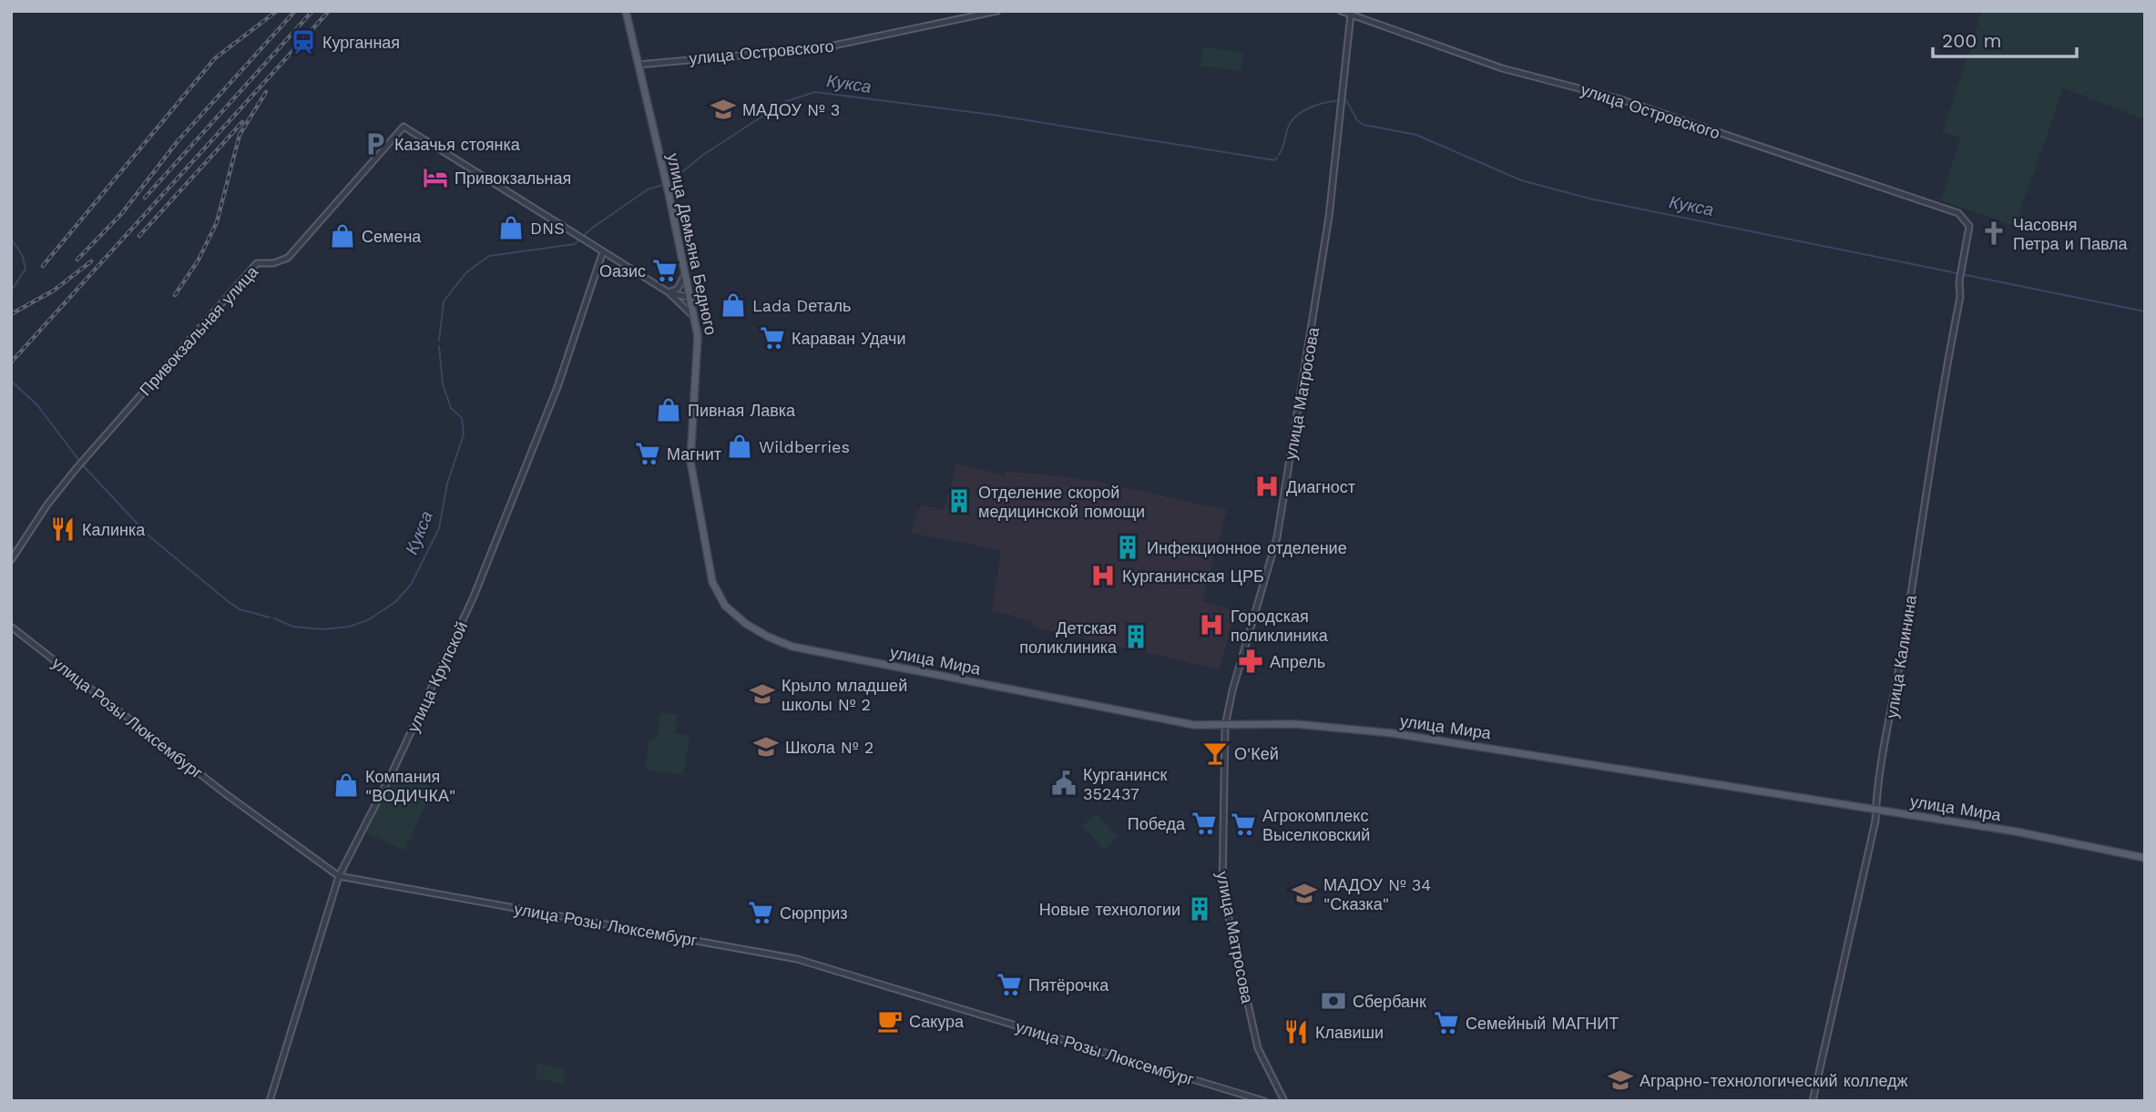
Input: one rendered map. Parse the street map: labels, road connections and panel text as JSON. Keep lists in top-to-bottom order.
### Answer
{
  "streets": {
    "main road": ["улица Демьяна Бедного", "улица Мира"],
    "street": [
      "улица Островского",
      "Привокзальная улица",
      "улица Матросова",
      "улица Калинина",
      "улица Крупской",
      "улица Розы Люксембург"
    ]
  },
  "crossings": [
    ["улица Островского", "улица Демьяна Бедного"],
    ["улица Островского", "улица Матросова"],
    ["улица Островского", "улица Калинина"],
    ["улица Демьяна Бедного", "улица Мира"],
    ["Привокзальная улица", "улица Крупской"],
    ["улица Матросова", "улица Мира"],
    ["улица Калинина", "улица Мира"],
    ["улица Крупской", "улица Розы Люксембург"]
  ],
  "water": ["Кукса"],
  "places": {
    "station": ["Курганная"],
    "school or university": [
      "МАДОУ № 3",
      "Крыло младшей школы № 2",
      "Школа № 2",
      "МАДОУ № 34 \"Сказка\"",
      "Аграрно-технологический колледж"
    ],
    "parking": ["Казачья стоянка"],
    "hotel": ["Привокзальная"],
    "shop": [
      "DNS",
      "Семена",
      "Lada Dеталь",
      "Пивная Лавка",
      "Wildberries",
      "Компания \"ВОДИЧКА\""
    ],
    "church": ["Часовня Петра и Павла"],
    "supermarket": [
      "Оазис",
      "Караван Удачи",
      "Магнит",
      "Победа",
      "Агрокомплекс Выселковский",
      "Сюрприз",
      "Пятёрочка",
      "Семейный МАГНИТ"
    ],
    "hospital": ["Диагност", "Курганинская ЦРБ", "Городская поликлиника"],
    "building": [
      "Отделение скорой медицинской помощи",
      "Инфекционное отделение",
      "Детская поликлиника",
      "Новые технологии"
    ],
    "restaurant": ["Калинка", "Клавиши"],
    "pharmacy": ["Апрель"],
    "bar": ["О'Кей"],
    "public building": ["Курганинск 352437"],
    "bank": ["Сбербанк"],
    "cafe": ["Сакура"]
  },
  "scale_bar": "200 m"
}
